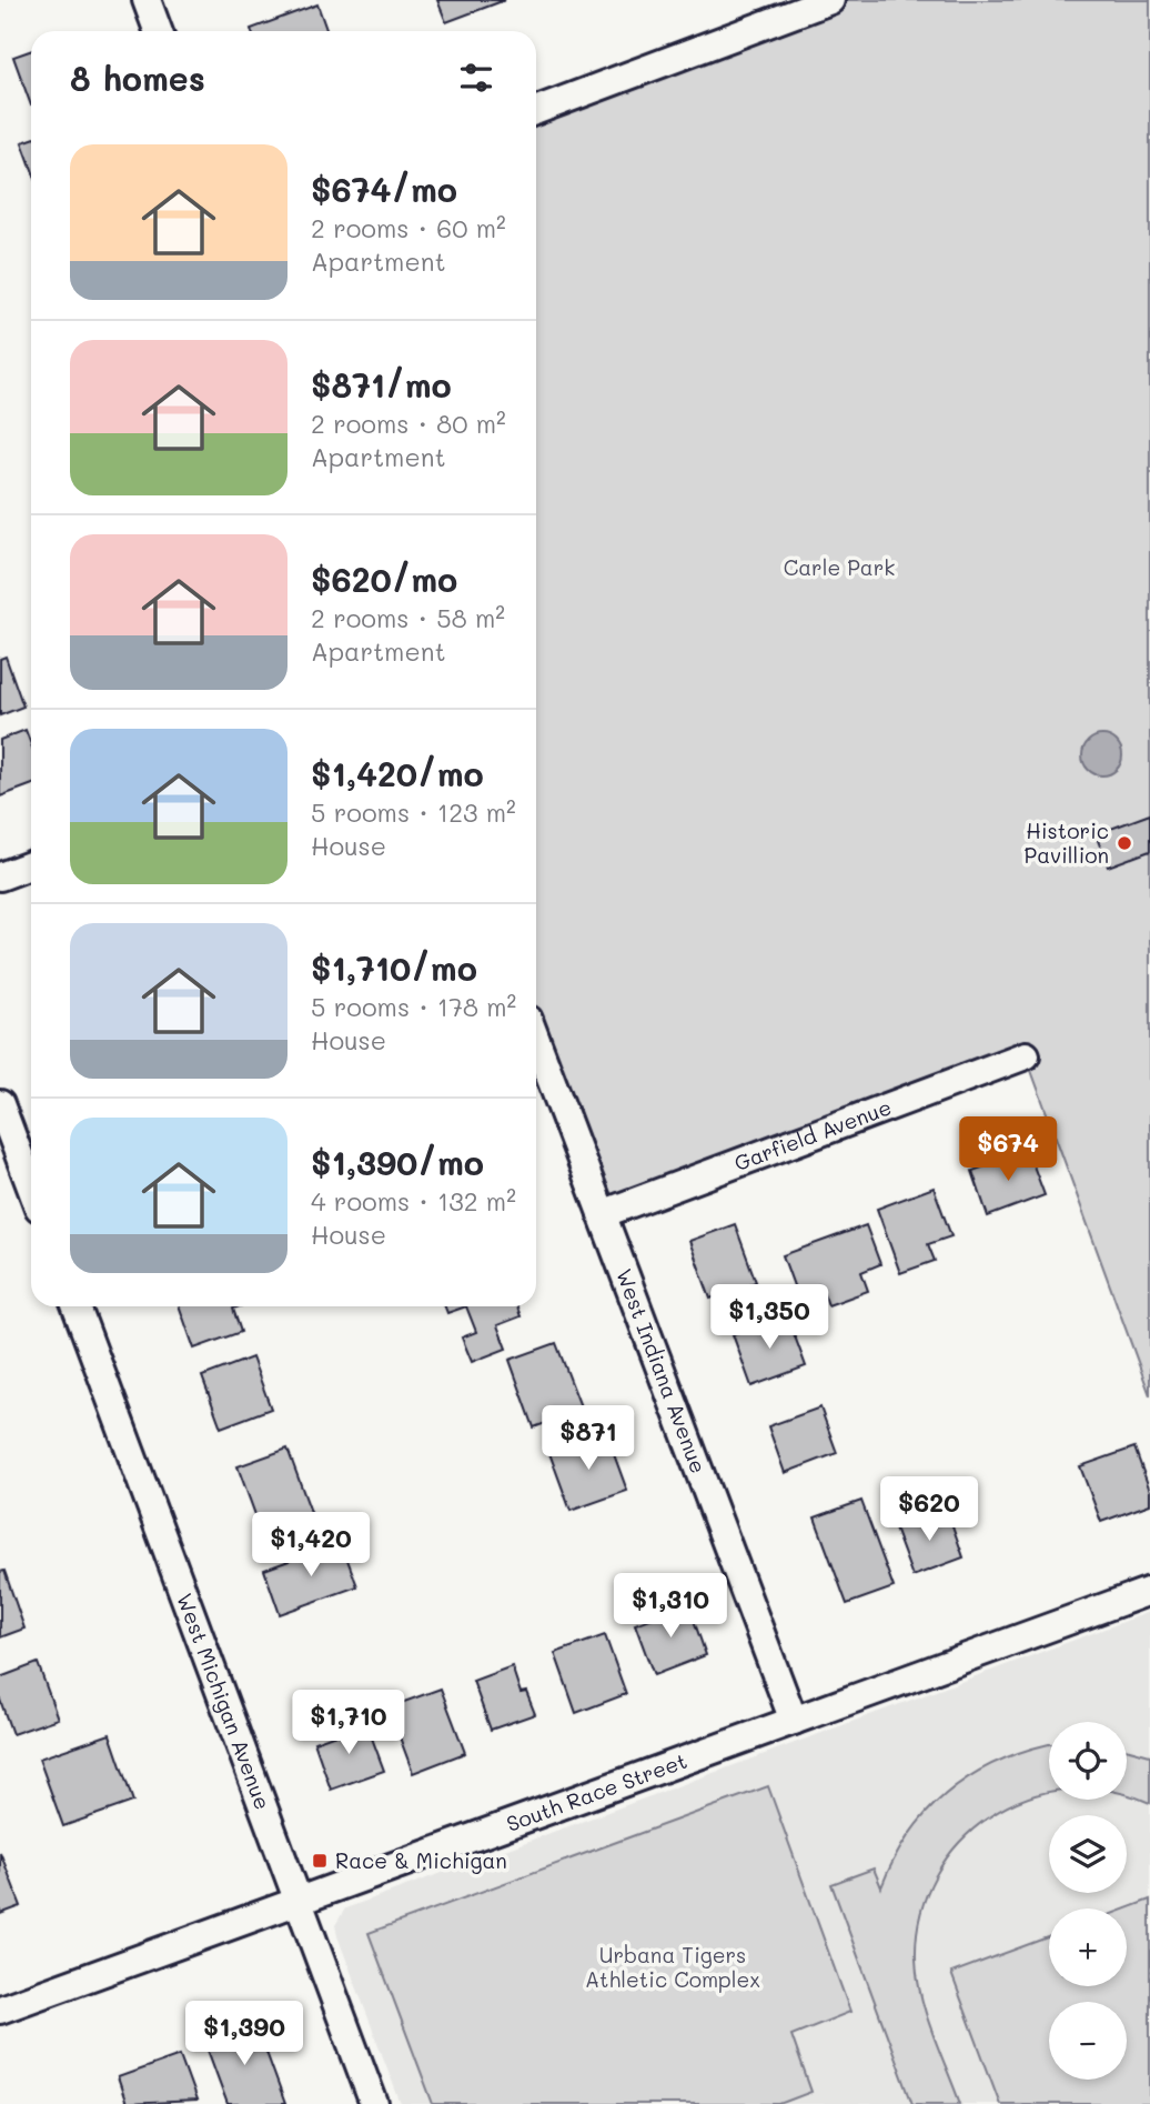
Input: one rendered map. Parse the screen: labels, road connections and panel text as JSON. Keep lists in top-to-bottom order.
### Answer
{
  "streets": {
    "street": [
      "Garfield Avenue",
      "West Indiana Avenue",
      "West Michigan Avenue",
      "South Race Street"
    ]
  },
  "crossings": [
    ["Garfield Avenue", "West Indiana Avenue"],
    ["West Indiana Avenue", "South Race Street"],
    ["West Michigan Avenue", "South Race Street"]
  ],
  "parks": ["Carle Park", "Urbana Tigers Athletic Complex"],
  "places": {
    "other": ["Historic Pavillion"],
    "transit": ["Race & Michigan"]
  },
  "page": {
    "heading": "8 homes",
    "list": [
      {
        "name": "$674/mo",
        "note": "2 rooms · 60 m² · Apartment"
      },
      {
        "name": "$871/mo",
        "note": "2 rooms · 80 m² · Apartment"
      },
      {
        "name": "$620/mo",
        "note": "2 rooms · 58 m² · Apartment"
      },
      {
        "name": "$1,420/mo",
        "note": "5 rooms · 123 m² · House"
      },
      {
        "name": "$1,710/mo",
        "note": "5 rooms · 178 m² · House"
      },
      {
        "name": "$1,390/mo",
        "note": "4 rooms · 132 m² · House"
      }
    ],
    "price": [
      "$674",
      "$1,350",
      "$871",
      "$620",
      "$1,420",
      "$1,310",
      "$1,710",
      "$1,390"
    ],
    "map_buttons": ["+", "−"]
  }
}
